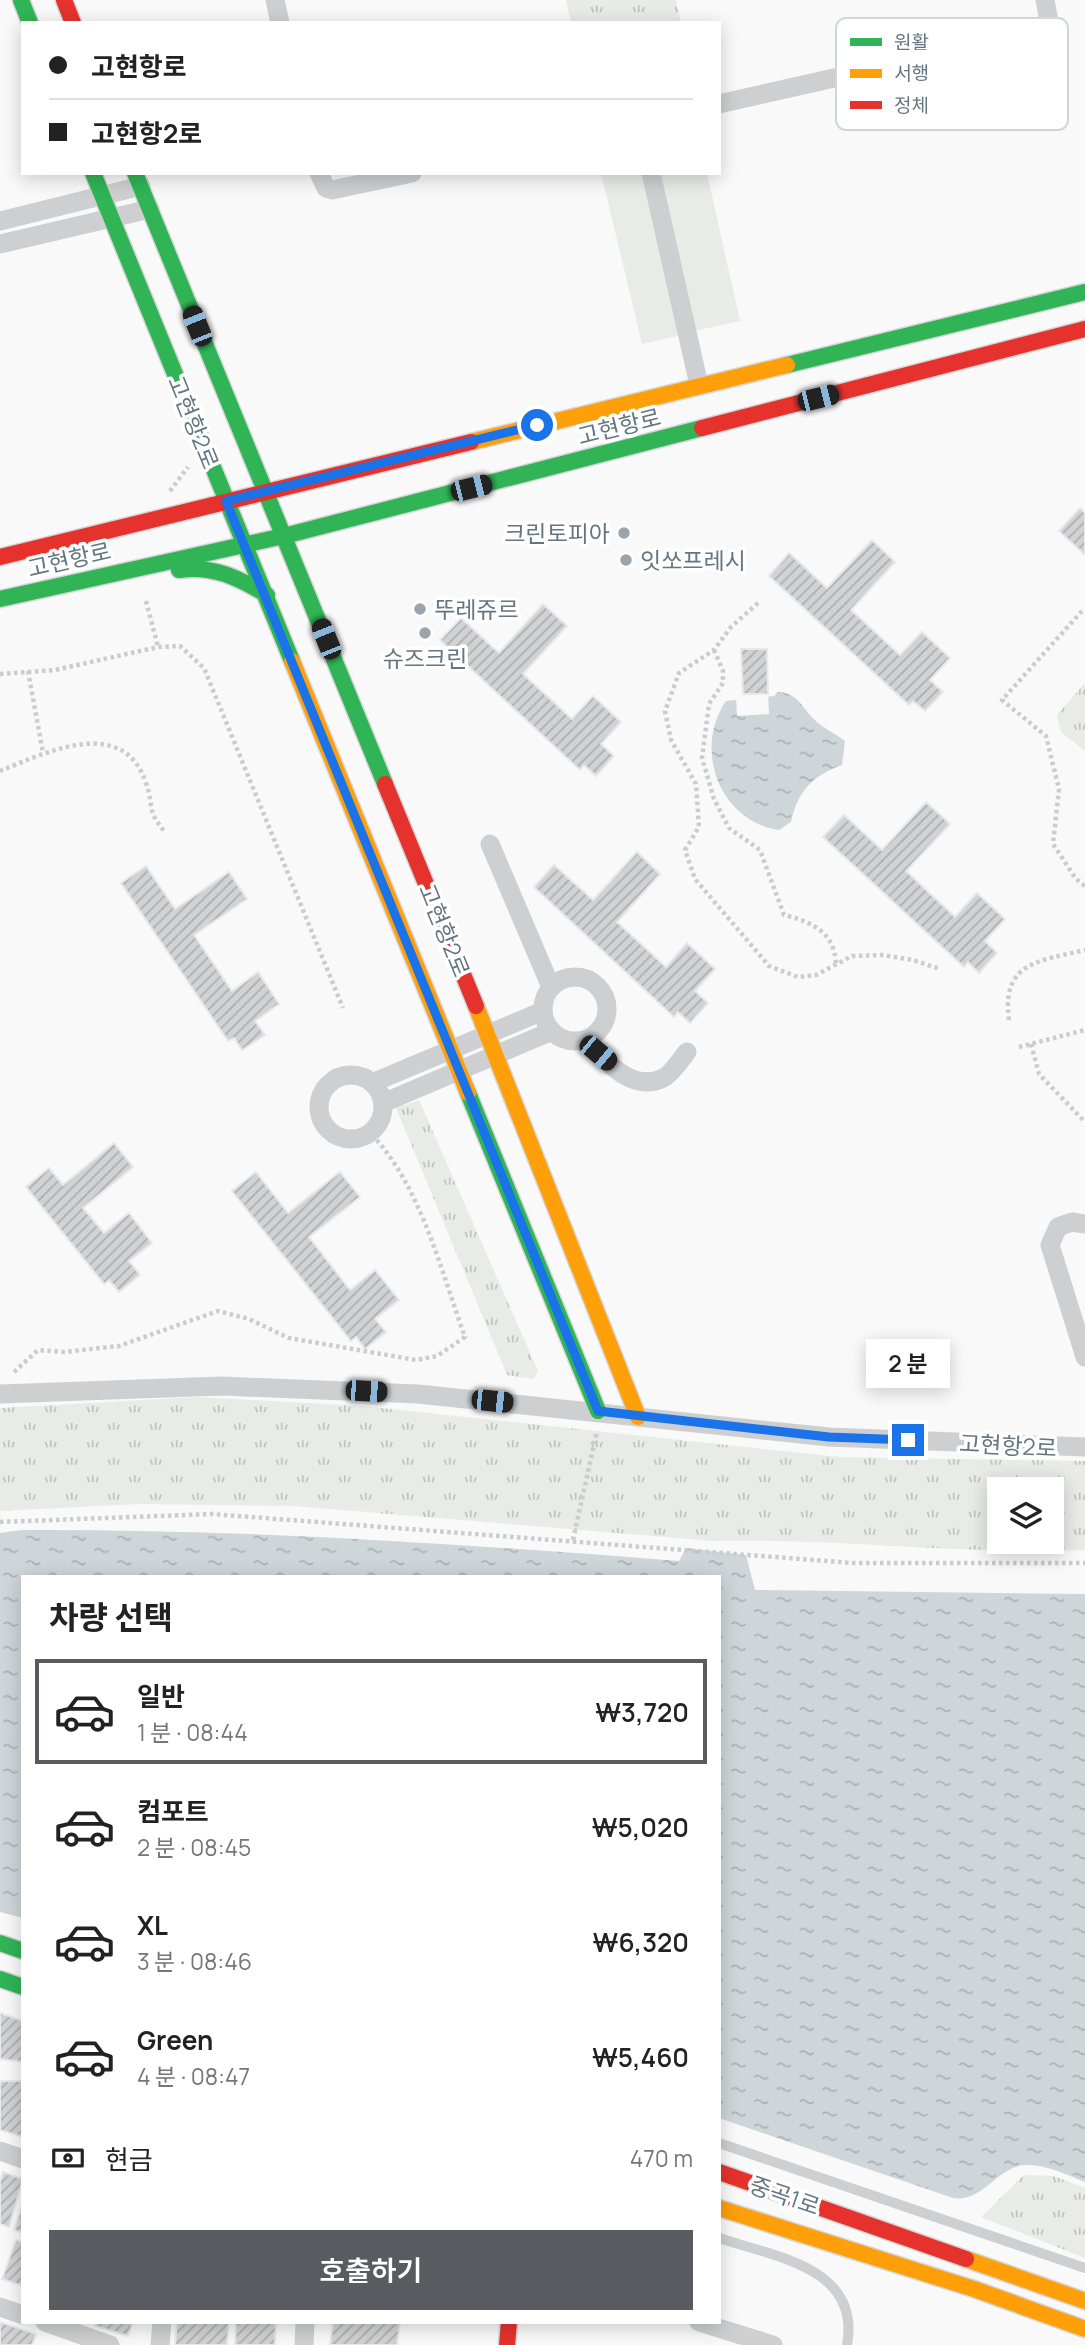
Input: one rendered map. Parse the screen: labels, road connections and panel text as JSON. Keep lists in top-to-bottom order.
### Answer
{
  "streets": {
    "street": ["고현항2로", "고현항로", "중곡1로"]
  },
  "crossings": [
    ["고현항2로", "고현항로"]
  ],
  "places": [
    "크린토피아",
    "잇쏘프레시",
    "뚜레쥬르",
    "슈즈크린"
  ],
  "legend": ["원활", "서행", "정체"],
  "page": {
    "banner": ["고현항로", "고현항2로"],
    "bubble": "2 분",
    "heading": "차량 선택",
    "list": [
      {
        "name": "일반",
        "note": "1 분 · 08:44",
        "value": "₩3,720"
      },
      {
        "name": "컴포트",
        "note": "2 분 · 08:45",
        "value": "₩5,020"
      },
      {
        "name": "XL",
        "note": "3 분 · 08:46",
        "value": "₩6,320"
      },
      {
        "name": "Green",
        "note": "4 분 · 08:47",
        "value": "₩5,460"
      }
    ],
    "pay": ["현금", "470 m"],
    "buttons": "호출하기"
  }
}
